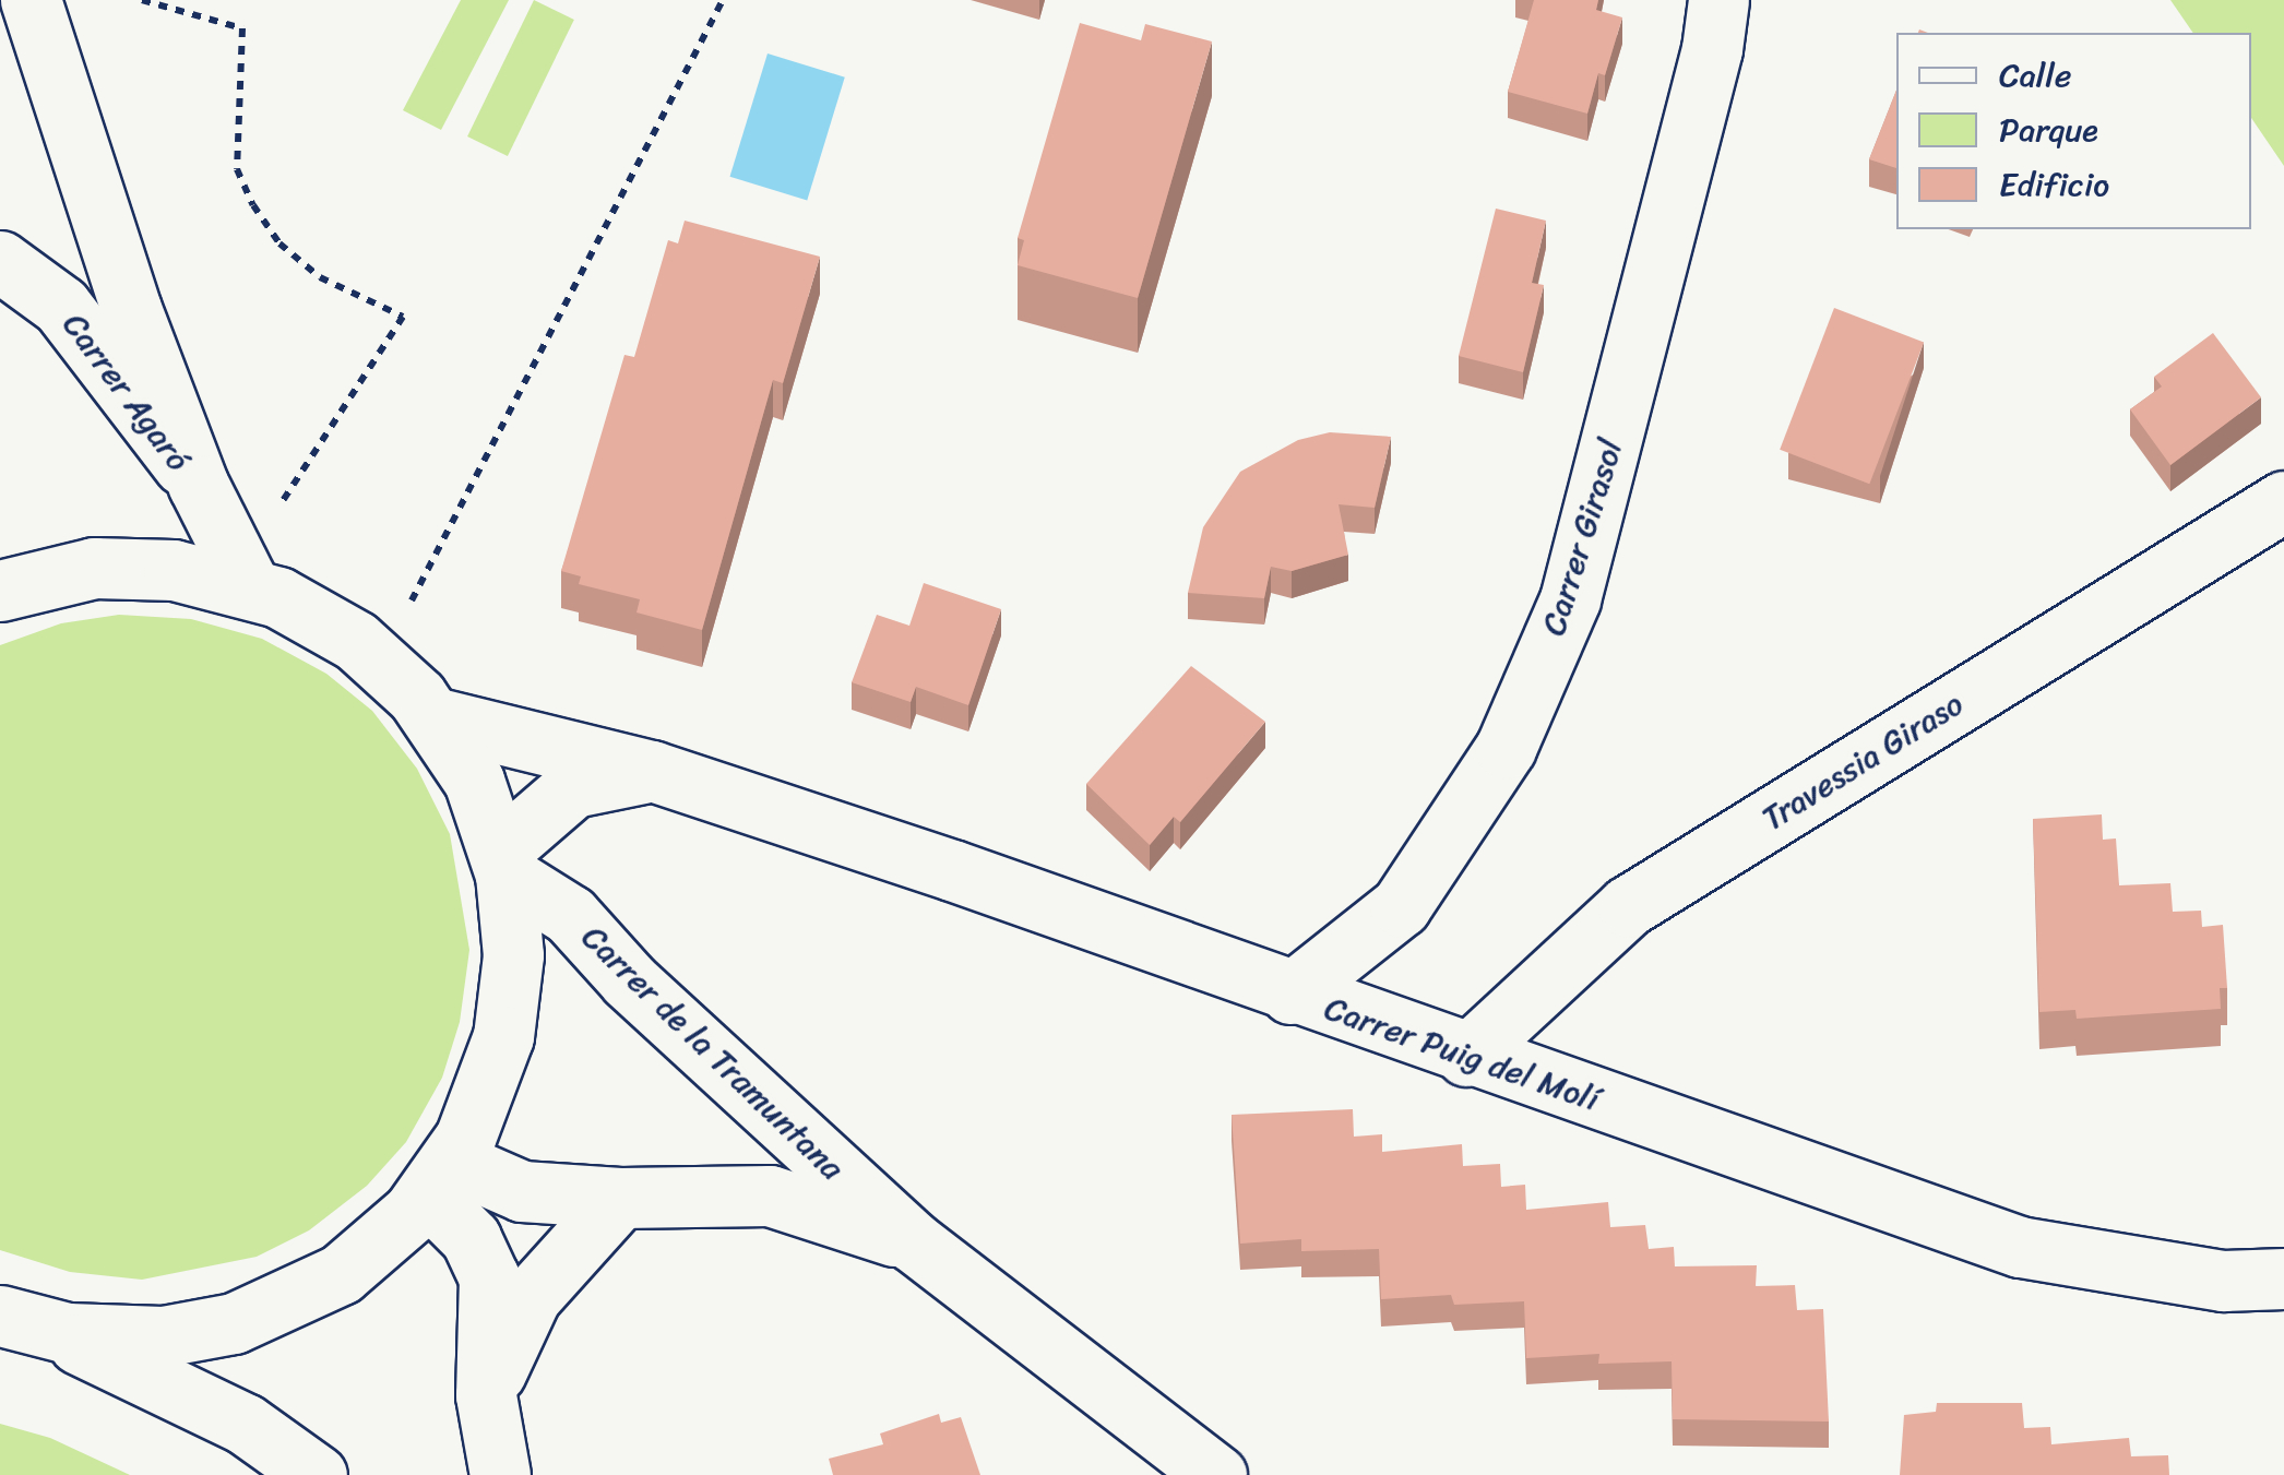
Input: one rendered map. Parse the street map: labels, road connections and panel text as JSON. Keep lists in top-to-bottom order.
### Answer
{
  "streets": {
    "street": [
      "Carrer Agaró",
      "Carrer Girasol",
      "Travessia Giraso",
      "Carrer de la Tramuntana",
      "Carrer Puig del Molí"
    ]
  },
  "crossings": [
    ["Carrer Girasol", "Carrer Puig del Molí"],
    ["Travessia Giraso", "Carrer Puig del Molí"]
  ],
  "legend": ["Calle", "Parque", "Edificio"]
}
